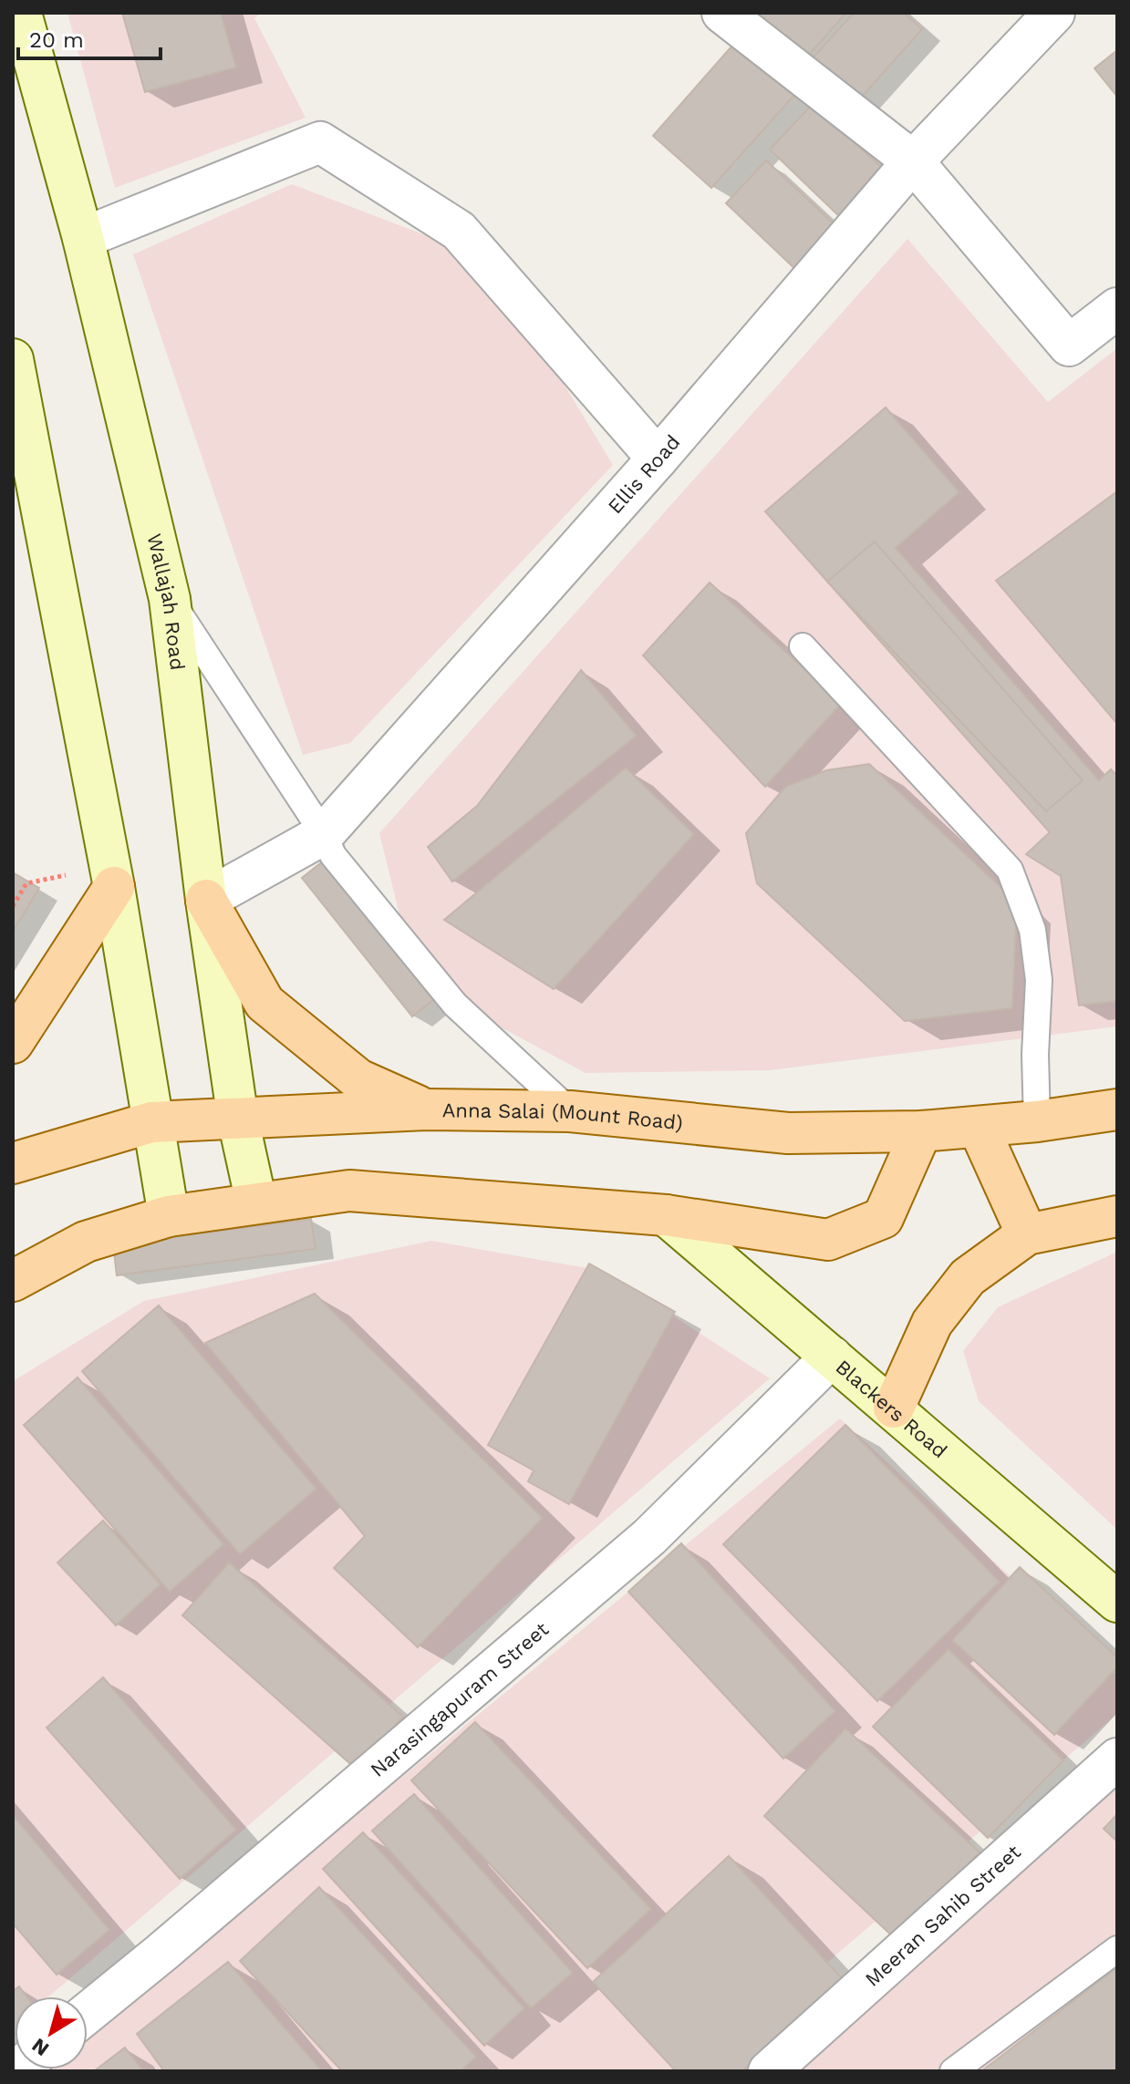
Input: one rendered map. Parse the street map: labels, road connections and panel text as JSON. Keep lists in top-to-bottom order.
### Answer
{
  "streets": {
    "main road": ["Wallajah Road", "Anna Salai (Mount Road)", "Blackers Road"],
    "street": ["Ellis Road", "Narasingapuram Street", "Meeran Sahib Street"]
  },
  "crossings": [
    ["Ellis Road", "Wallajah Road"],
    ["Wallajah Road", "Anna Salai (Mount Road)"],
    ["Blackers Road", "Narasingapuram Street"]
  ],
  "scale_bar": "20 m",
  "north": "bottom left"
}
